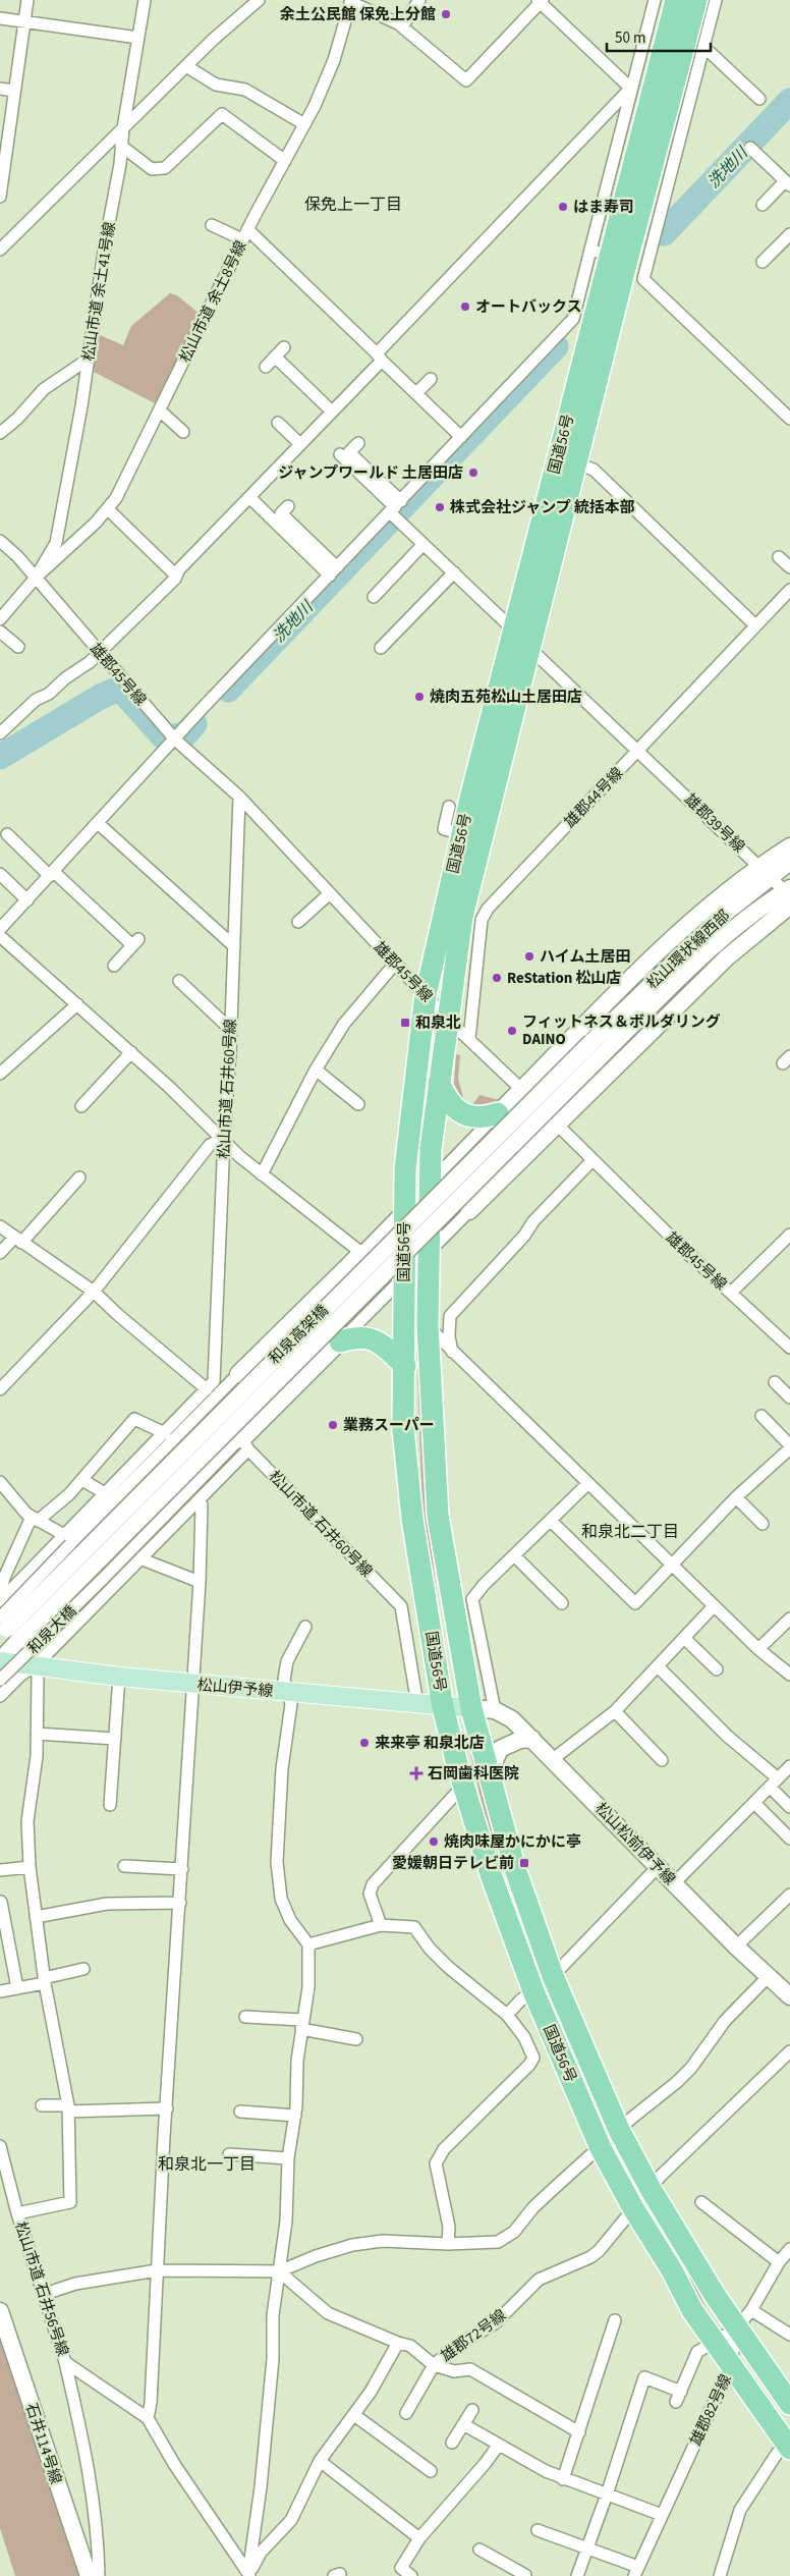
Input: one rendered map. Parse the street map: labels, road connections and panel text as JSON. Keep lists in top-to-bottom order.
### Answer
{
  "streets": {
    "highway": ["国道56号"],
    "main road": ["松山伊予線"],
    "street": [
      "松山市道 余土41号線",
      "松山市道 余土8号線",
      "雄郡45号線",
      "雄郡44号線",
      "雄郡39号線",
      "松山環状線西部",
      "松山市道 石井60号線",
      "和泉高架橋",
      "和泉大橋",
      "松山松前伊予線",
      "松山市道 石井56号線",
      "雄郡72号線",
      "雄郡82号線",
      "石井114号線"
    ]
  },
  "crossings": [
    ["松山市道 余土41号線", "松山市道 余土8号線"],
    ["松山市道 余土41号線", "雄郡45号線"],
    ["松山市道 余土8号線", "雄郡45号線"],
    ["国道56号", "雄郡45号線"],
    ["国道56号", "雄郡39号線"],
    ["国道56号", "松山伊予線"],
    ["国道56号", "松山松前伊予線"],
    ["国道56号", "雄郡72号線"],
    ["国道56号", "雄郡82号線"],
    ["雄郡45号線", "雄郡44号線"],
    ["雄郡45号線", "松山市道 石井60号線"],
    ["雄郡44号線", "雄郡39号線"],
    ["雄郡39号線", "松山環状線西部"],
    ["松山環状線西部", "和泉高架橋"],
    ["松山市道 石井60号線", "和泉大橋"],
    ["松山市道 石井60号線", "松山伊予線"],
    ["和泉高架橋", "和泉大橋"],
    ["和泉大橋", "松山伊予線"],
    ["松山伊予線", "松山松前伊予線"]
  ],
  "districts": ["保免上一丁目", "和泉北二丁目", "和泉北一丁目"],
  "water": ["洗地川"],
  "places": {
    "other": [
      "余土公民館 保免上分館",
      "はま寿司",
      "オートバックス",
      "ジャンプワールド 土居田店",
      "株式会社ジャンプ 統括本部",
      "焼肉五苑松山土居田店",
      "ハイム土居田",
      "ReStation 松山店",
      "フィットネス＆ボルダリング DAINO",
      "業務スーパー",
      "来来亭 和泉北店",
      "焼肉味屋かにかに亭"
    ],
    "transit": ["和泉北", "愛媛朝日テレビ前"],
    "health": ["石岡歯科医院"]
  },
  "scale_bar": "50 m"
}
